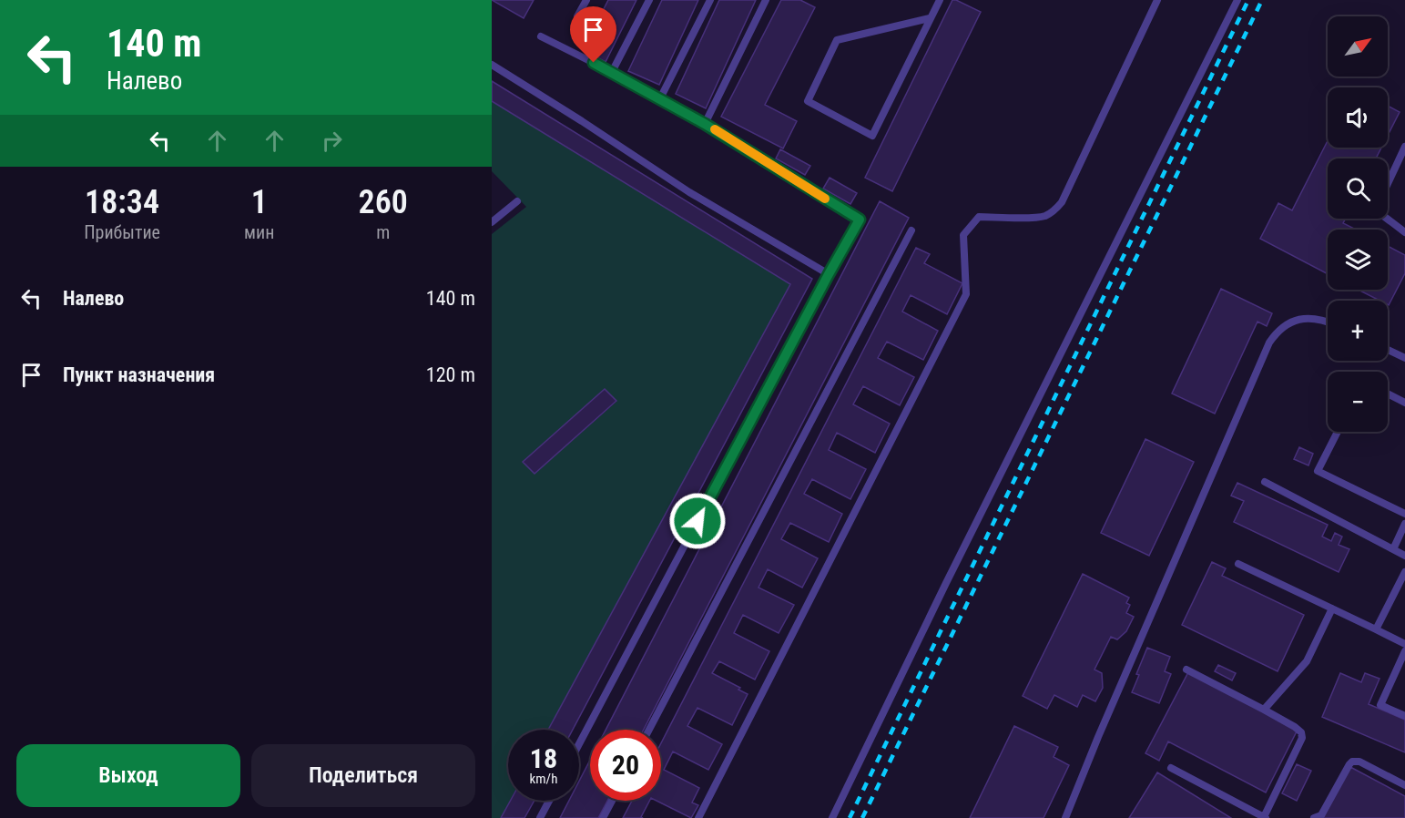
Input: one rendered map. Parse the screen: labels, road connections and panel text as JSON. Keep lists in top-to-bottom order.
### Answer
{
  "north": "top right",
  "page": {
    "turn": ["140 m", "Налево"],
    "map_buttons": ["+", "−"],
    "eta": [
      "18:34",
      "Прибытие",
      "1",
      "мин",
      "260",
      "m"
    ],
    "list": [
      {
        "name": "Налево",
        "value": "140 m"
      },
      {
        "name": "Пункт назначения",
        "value": "120 m"
      }
    ],
    "speed": "18 km/h",
    "limit": "20",
    "buttons": ["Выход", "Поделиться"]
  }
}
